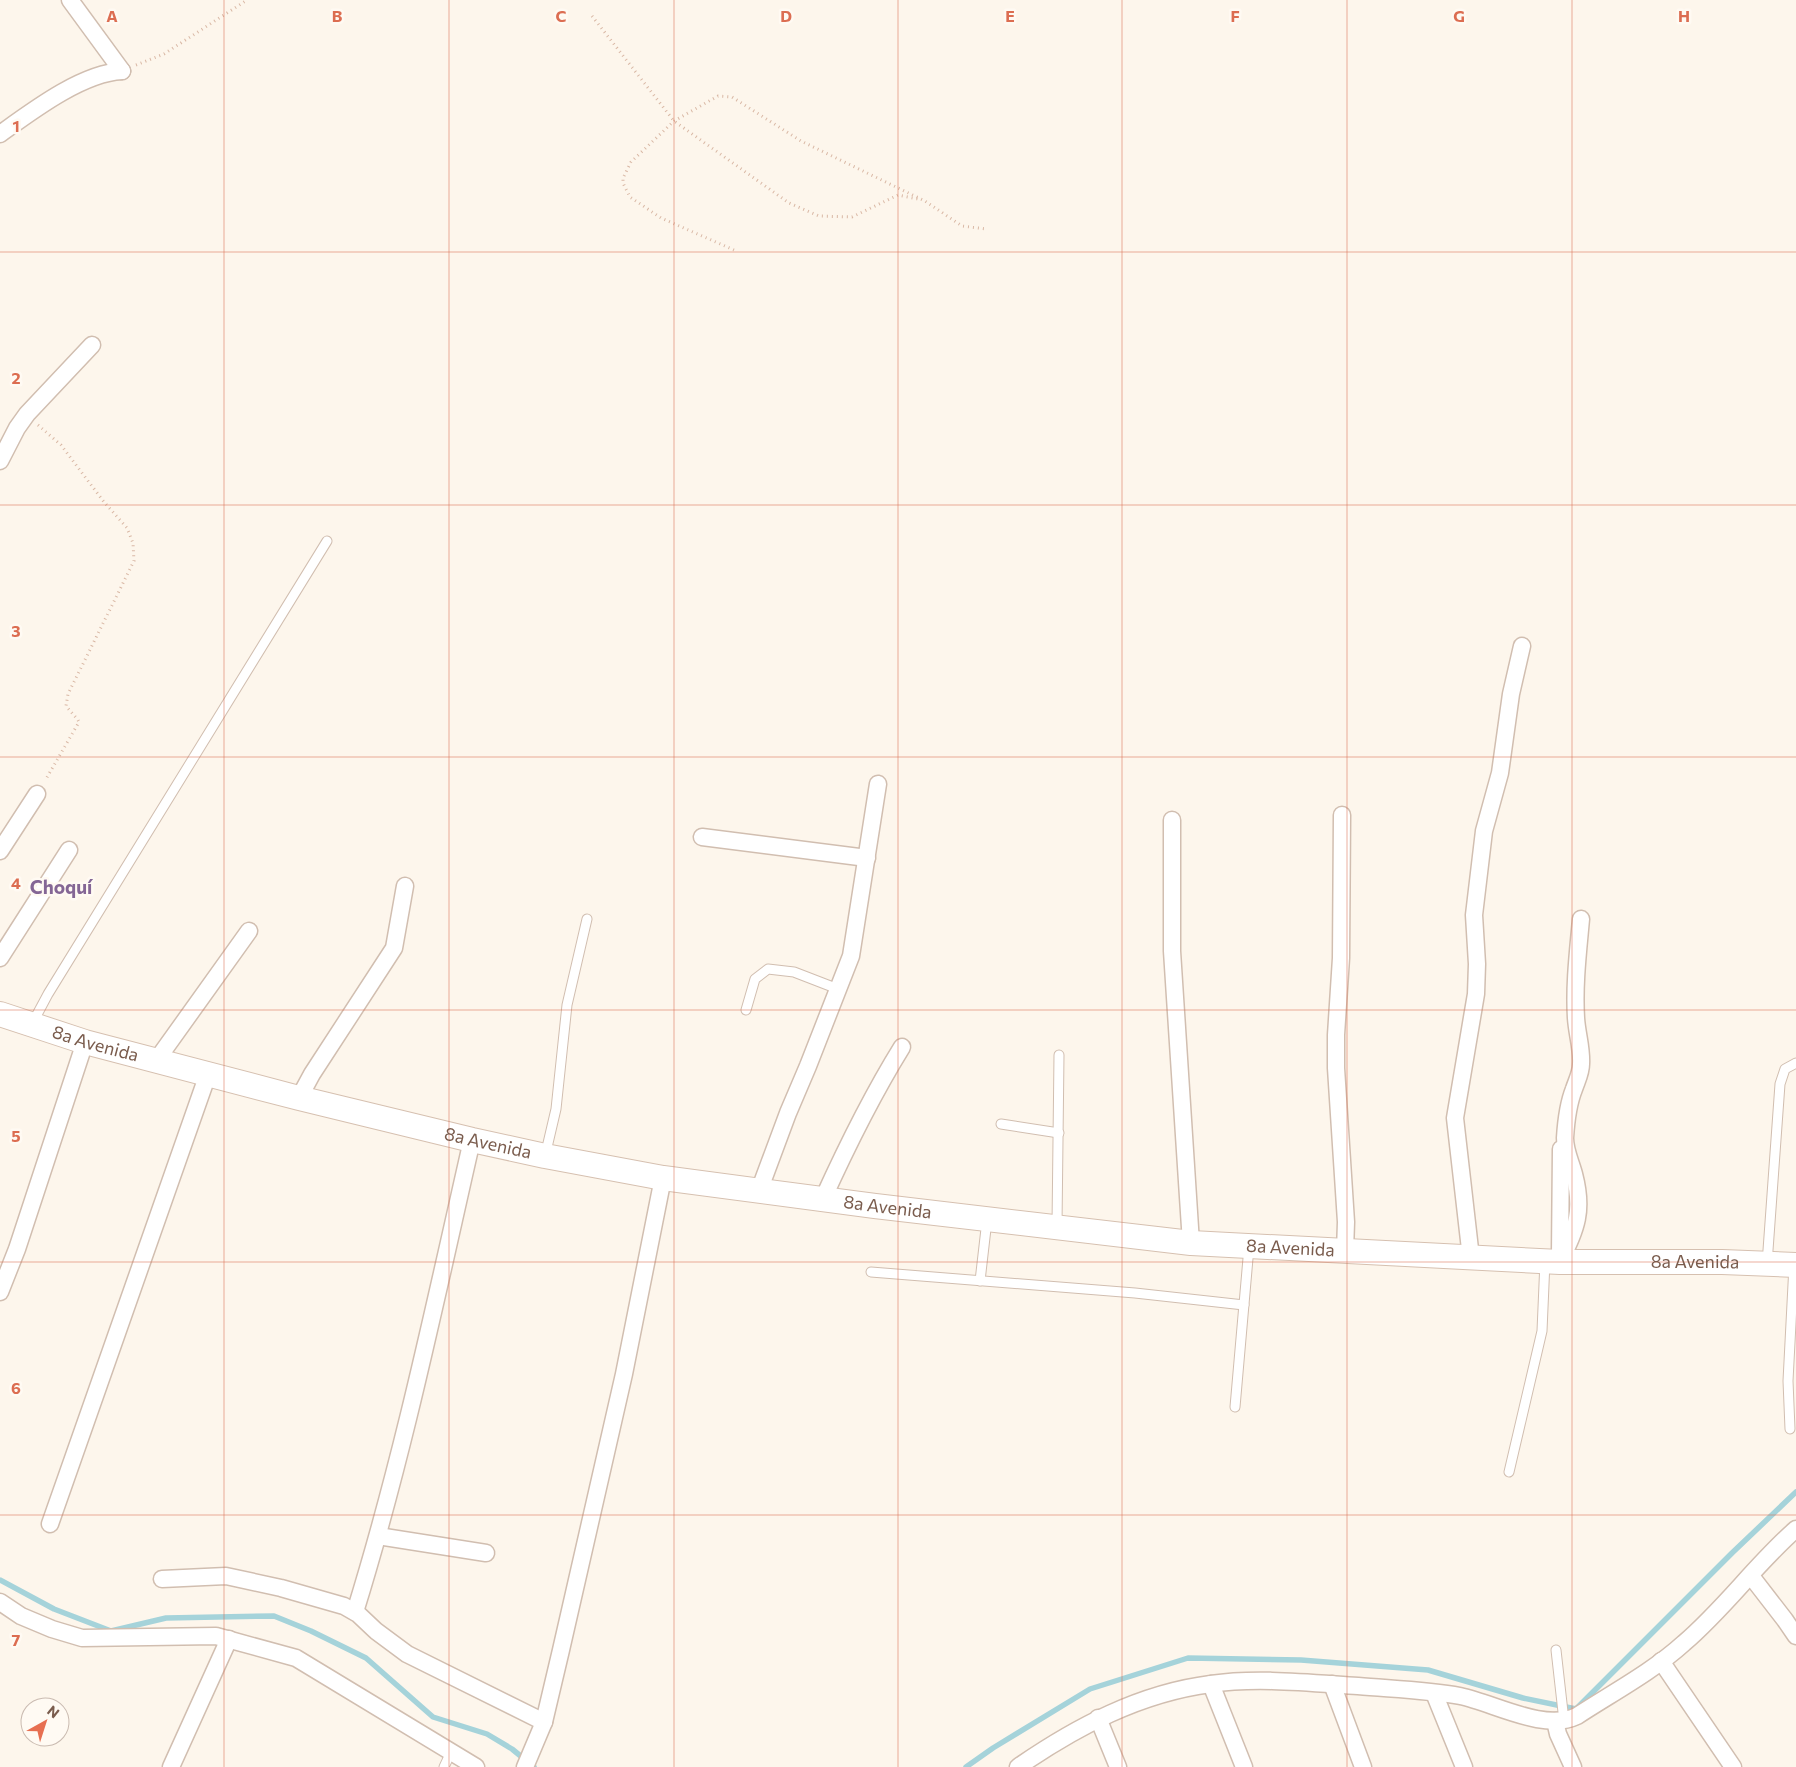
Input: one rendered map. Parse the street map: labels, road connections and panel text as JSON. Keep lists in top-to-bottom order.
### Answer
{
  "streets": {
    "street": ["8a Avenida"]
  },
  "districts": ["Choquí"],
  "north": "top right",
  "grid": {
    "columns": [
      "A",
      "B",
      "C",
      "D",
      "E",
      "F",
      "G",
      "H"
    ],
    "rows": [
      "1",
      "2",
      "3",
      "4",
      "5",
      "6",
      "7"
    ]
  }
}
